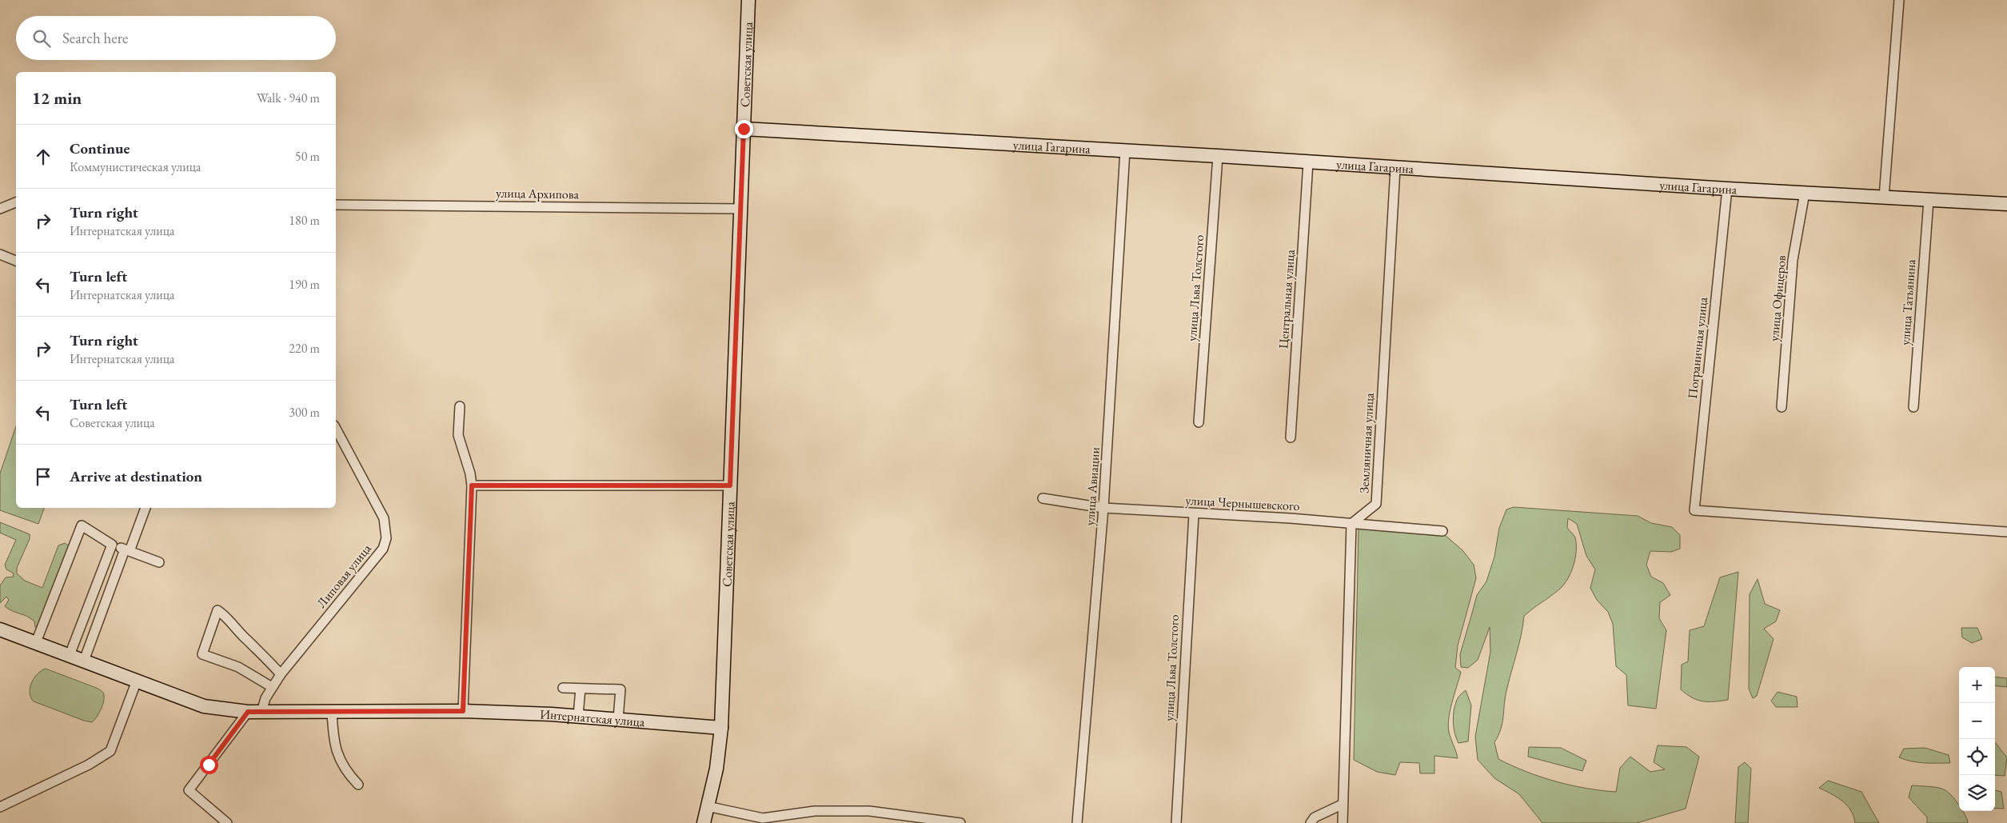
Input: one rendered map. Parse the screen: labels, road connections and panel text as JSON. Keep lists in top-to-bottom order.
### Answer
{
  "streets": {
    "street": [
      "Советская улица",
      "улица Гагарина",
      "улица Архипова",
      "улица Льва Толстого",
      "улица Офицеров",
      "Центральная улица",
      "улица Татьянина",
      "Пограничная улица",
      "Земляничная улица",
      "улица Авиации",
      "улица Чернышевского",
      "Липовая улица",
      "Интернатская улица"
    ]
  },
  "crossings": [
    ["Советская улица", "улица Гагарина"],
    ["Советская улица", "улица Архипова"],
    ["Советская улица", "Интернатская улица"],
    ["улица Гагарина", "улица Льва Толстого"],
    ["улица Гагарина", "улица Офицеров"],
    ["улица Гагарина", "Центральная улица"],
    ["улица Гагарина", "улица Татьянина"],
    ["улица Гагарина", "Пограничная улица"],
    ["улица Гагарина", "Земляничная улица"],
    ["улица Гагарина", "улица Авиации"],
    ["улица Льва Толстого", "улица Чернышевского"],
    ["Земляничная улица", "улица Чернышевского"],
    ["улица Авиации", "улица Чернышевского"],
    ["Липовая улица", "Интернатская улица"]
  ],
  "page": {
    "search": "Search here",
    "heading": ["12 min", "Walk · 940 m"],
    "list": [
      ["Continue", "Коммунистическая улица", "50 m"],
      ["Turn right", "Интернатская улица", "180 m"],
      ["Turn left", "Интернатская улица", "190 m"],
      ["Turn right", "Интернатская улица", "220 m"],
      ["Turn left", "Советская улица", "300 m"],
      "Arrive at destination"
    ],
    "map_buttons": ["+", "−"]
  }
}
